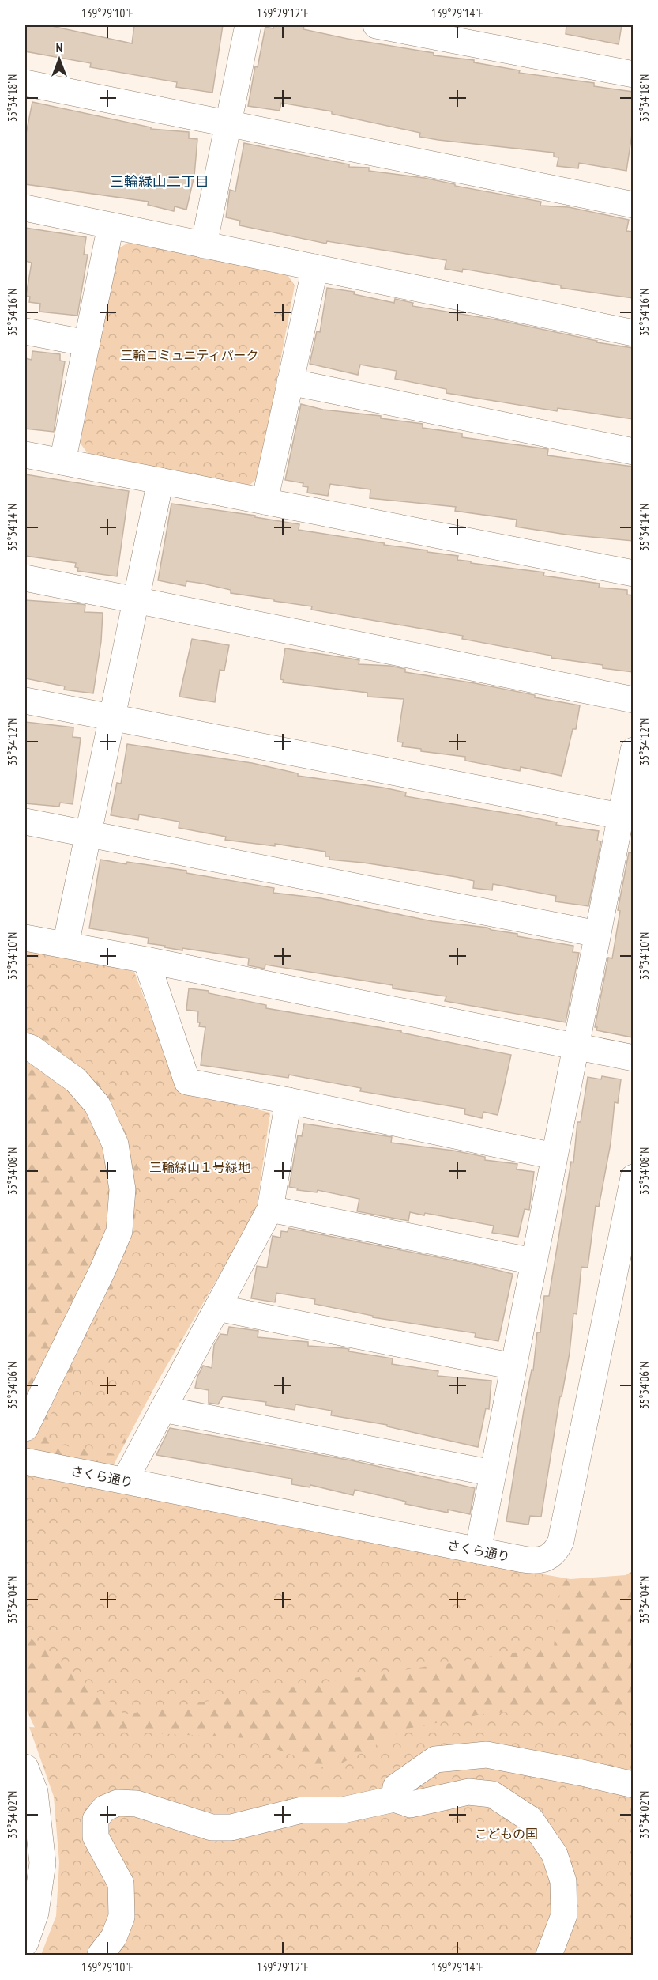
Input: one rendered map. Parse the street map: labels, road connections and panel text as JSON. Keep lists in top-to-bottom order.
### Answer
{
  "streets": {
    "street": ["さくら通り"]
  },
  "districts": ["三輪緑山二丁目"],
  "parks": ["三輪コミュニティパーク", "三輪緑山１号緑地", "こどもの国"],
  "north": "top",
  "coordinates": [
    "139°29'10\"E",
    "139°29'12\"E",
    "139°29'14\"E",
    "35°34'18\"N",
    "35°34'16\"N",
    "35°34'14\"N",
    "35°34'12\"N",
    "35°34'10\"N",
    "35°34'08\"N",
    "35°34'06\"N",
    "35°34'04\"N",
    "35°34'02\"N"
  ]
}
